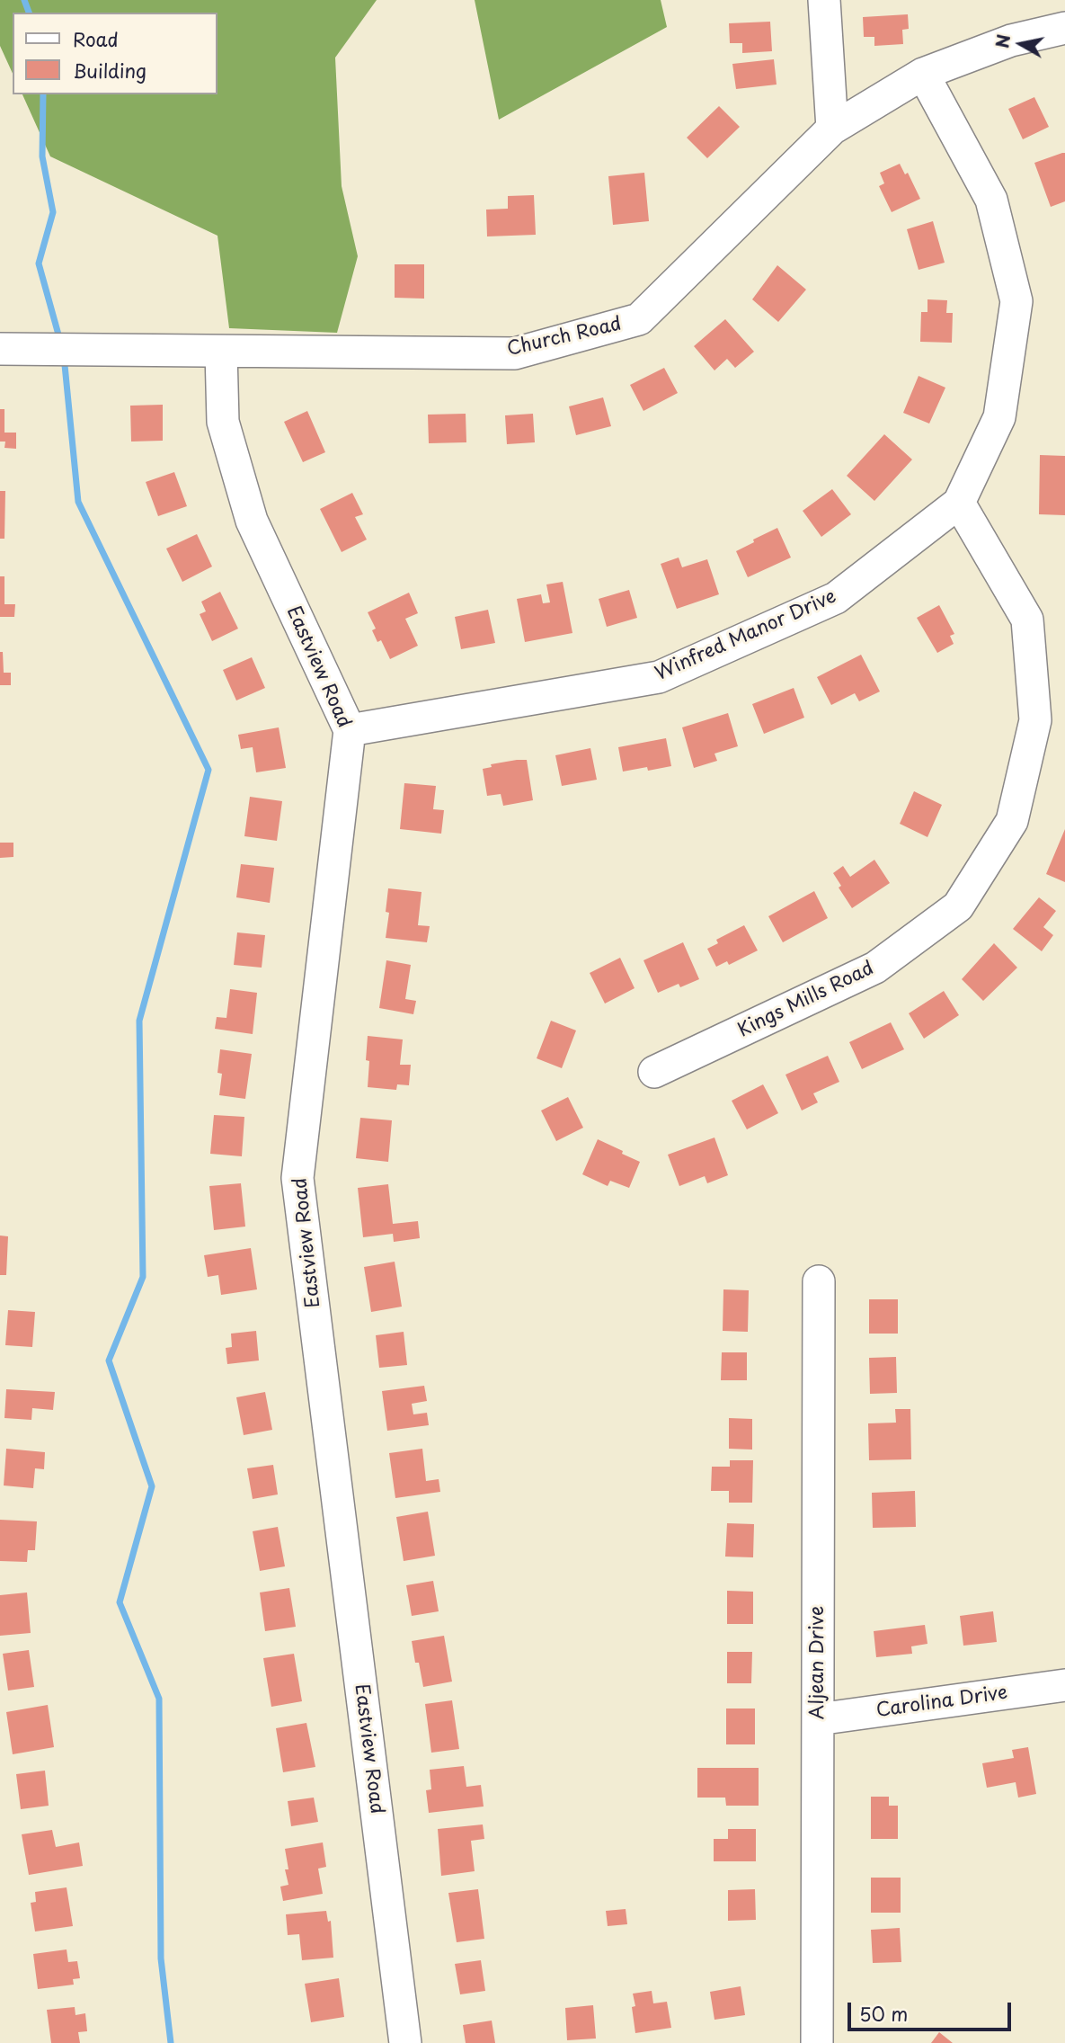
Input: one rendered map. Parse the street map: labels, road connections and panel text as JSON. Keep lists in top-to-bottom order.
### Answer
{
  "streets": {
    "street": [
      "Church Road",
      "Winfred Manor Drive",
      "Eastview Road",
      "Kings Mills Road",
      "Aljean Drive",
      "Carolina Drive"
    ]
  },
  "crossings": [
    ["Church Road", "Winfred Manor Drive"],
    ["Church Road", "Eastview Road"],
    ["Winfred Manor Drive", "Eastview Road"],
    ["Winfred Manor Drive", "Kings Mills Road"],
    ["Aljean Drive", "Carolina Drive"]
  ],
  "legend": ["Road", "Building"],
  "scale_bar": "50 m",
  "north": "left"
}
